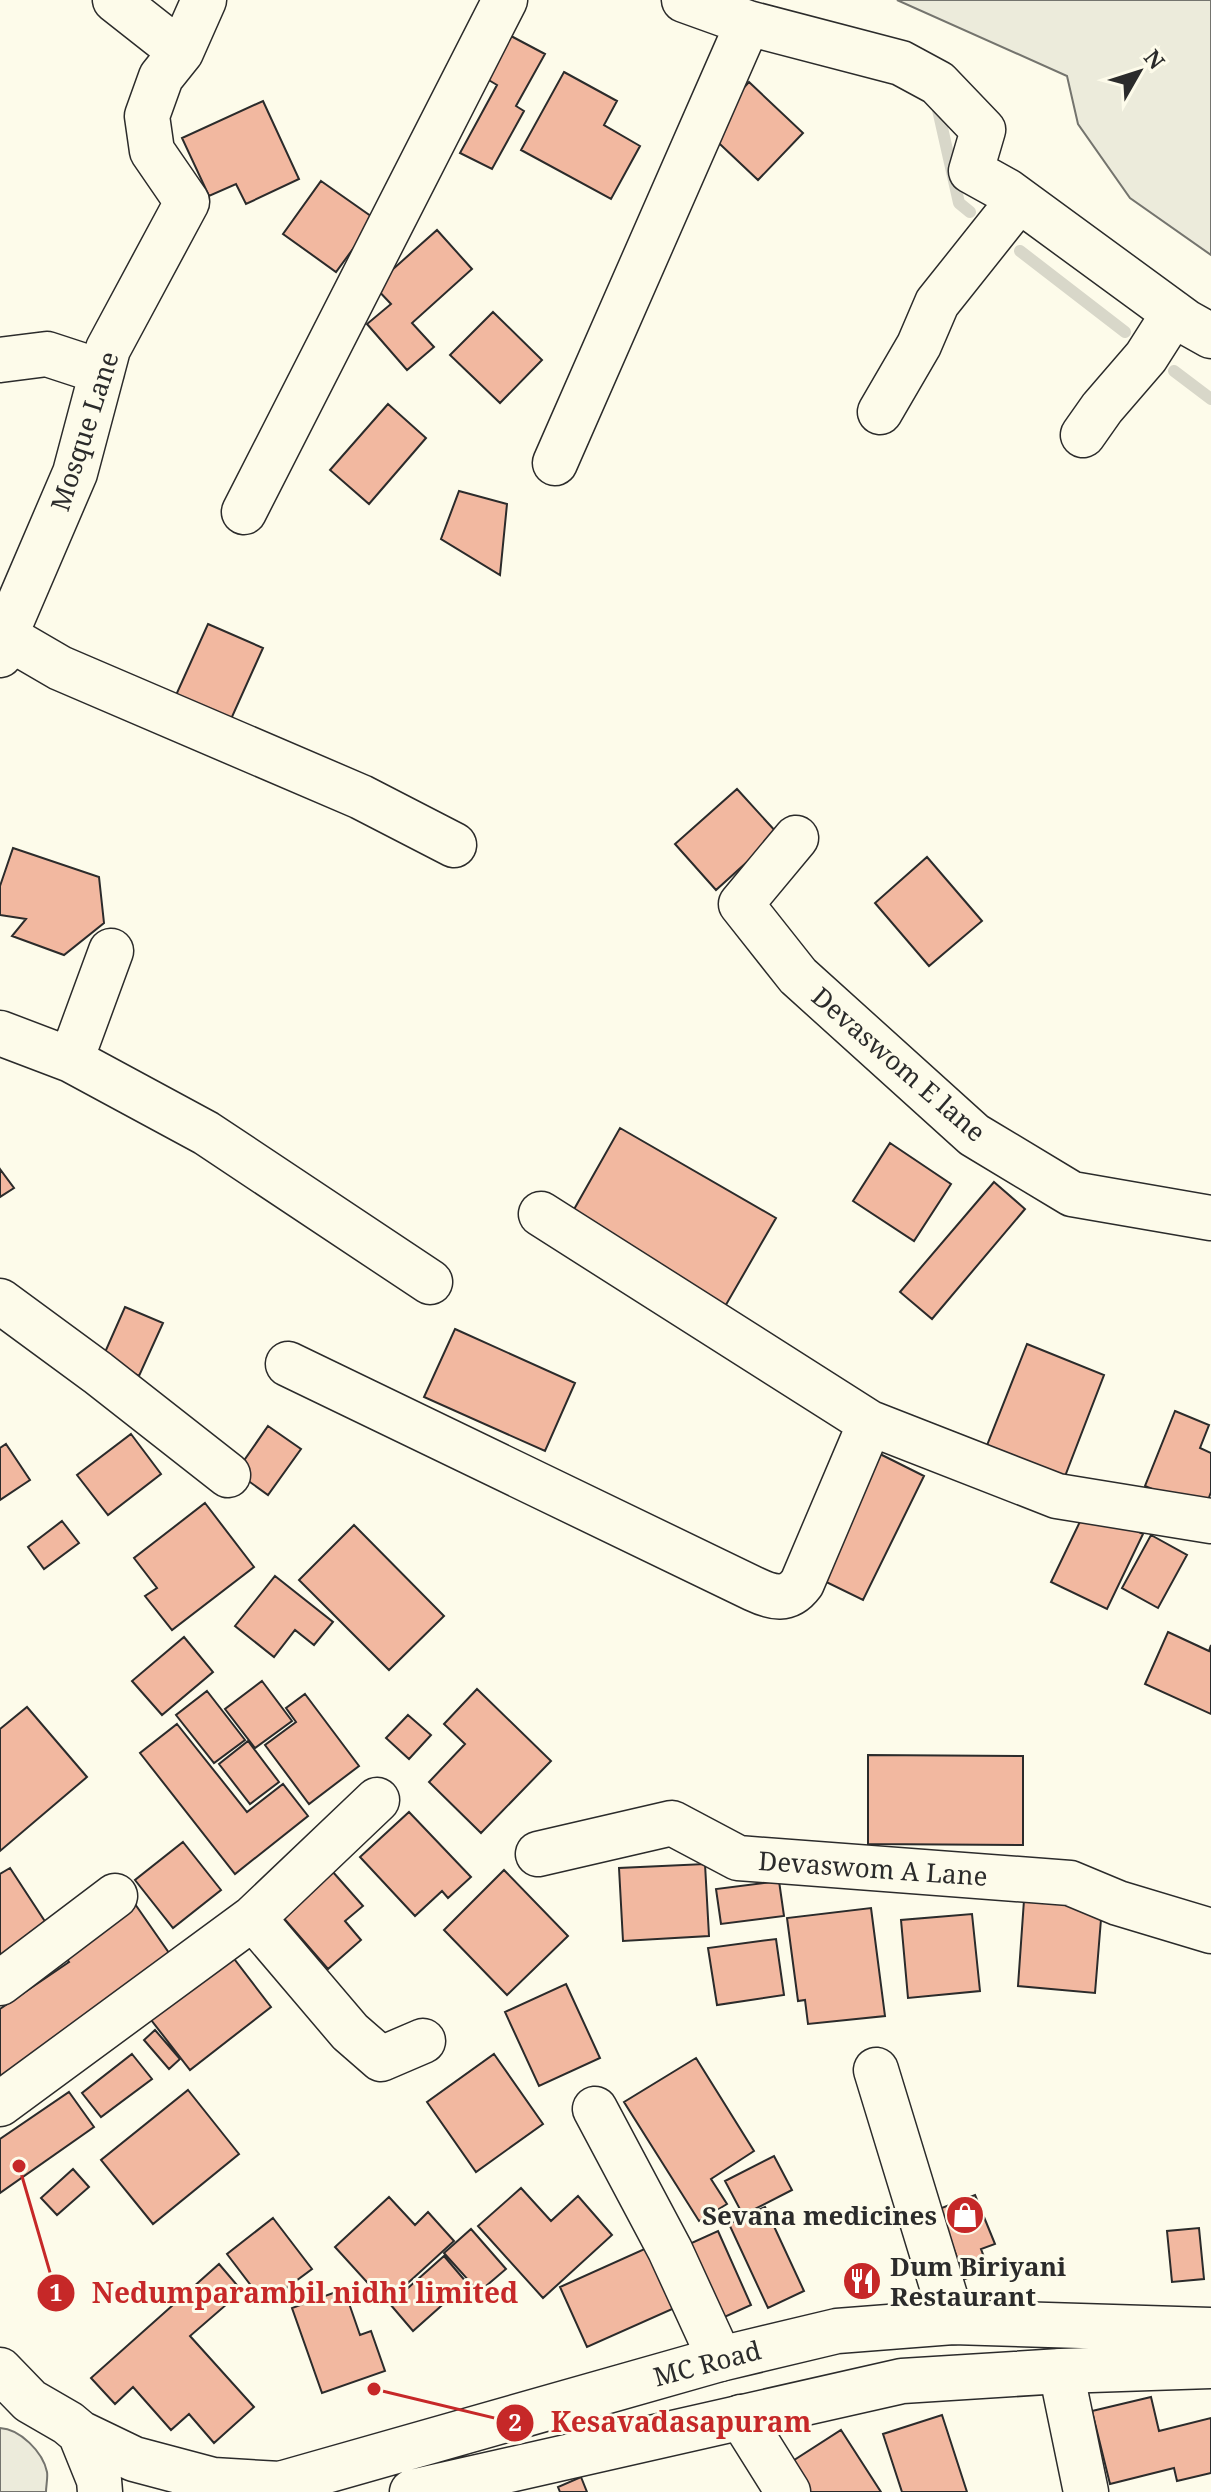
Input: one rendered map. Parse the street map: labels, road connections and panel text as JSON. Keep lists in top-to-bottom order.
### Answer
{
  "streets": {
    "street": [
      "Mosque Lane",
      "Devaswom E lane",
      "Devaswom A Lane",
      "MC Road"
    ]
  },
  "places": {
    "other": ["Nedumparambil nidhi limited", "Kesavadasapuram"],
    "shop": ["Sevana medicines"],
    "restaurant": ["Dum Biriyani Restaurant"]
  },
  "north": "top right"
}
